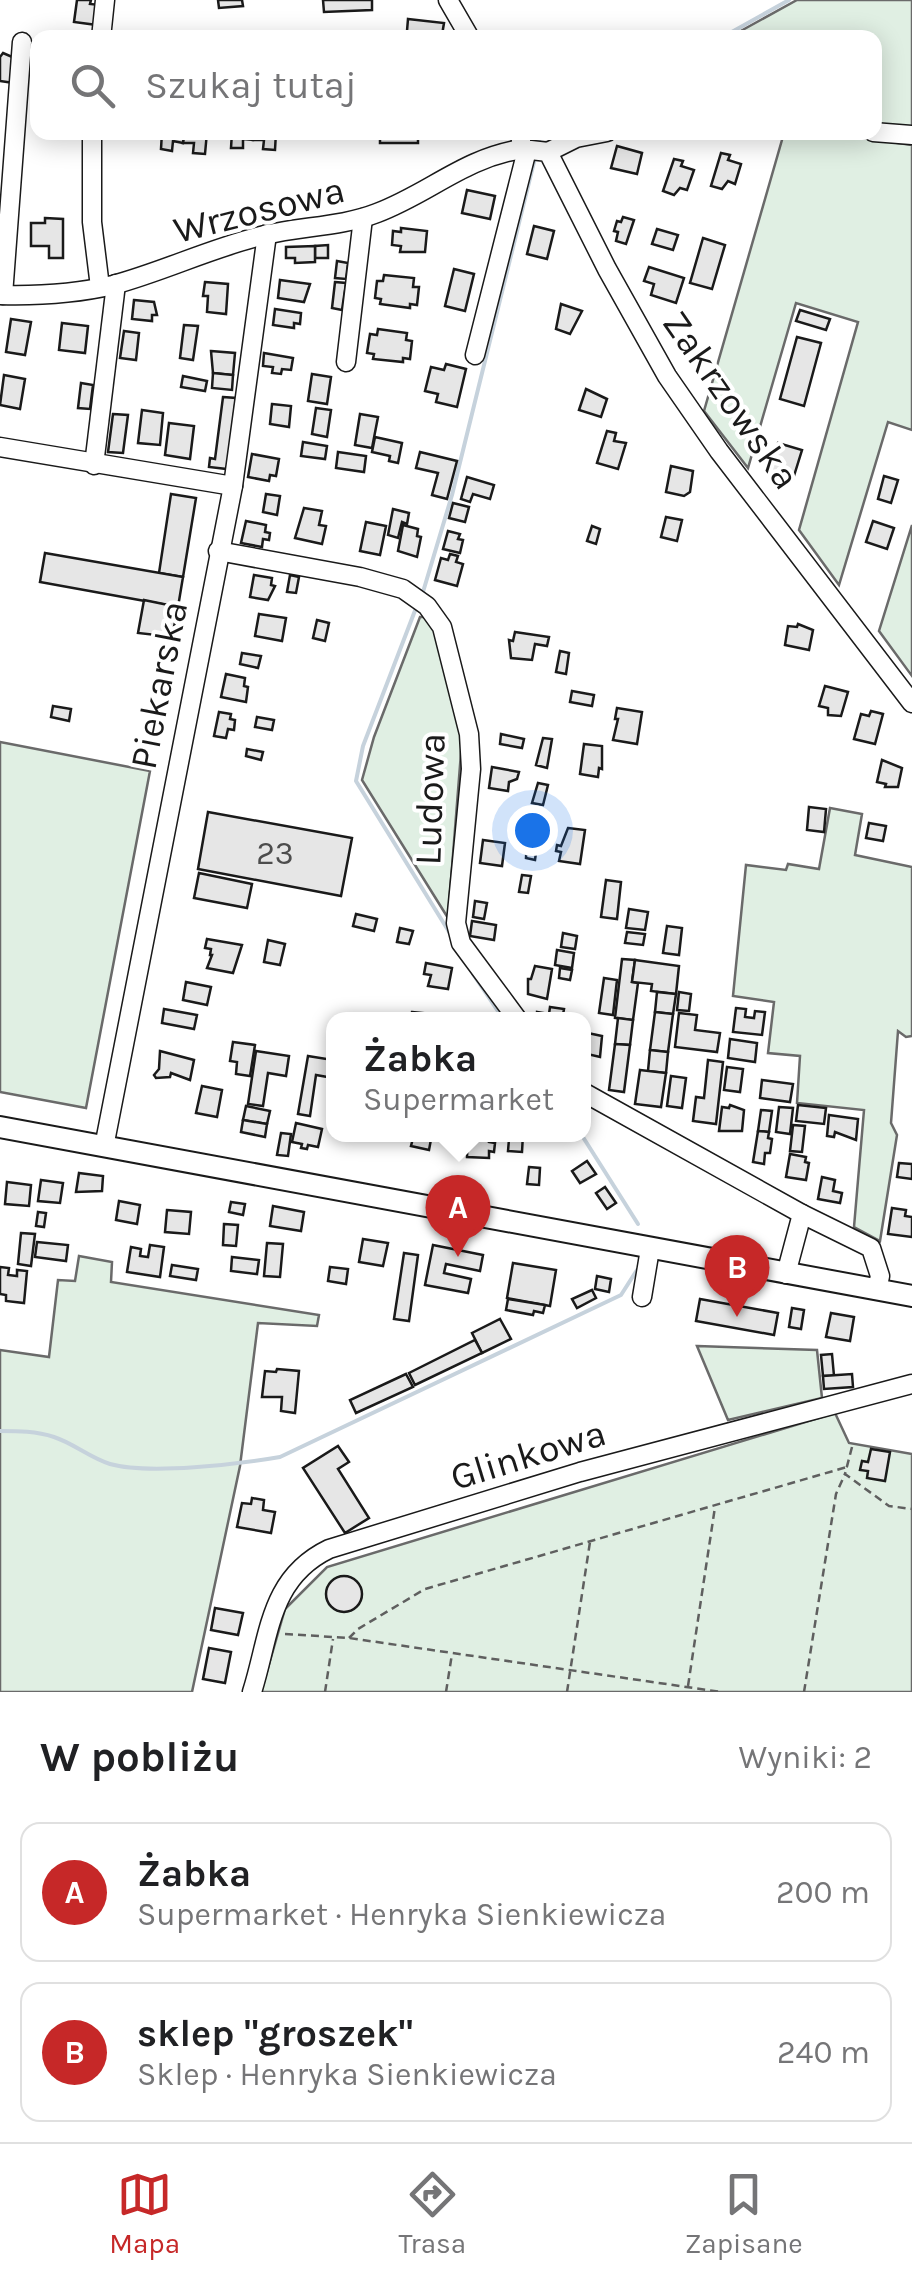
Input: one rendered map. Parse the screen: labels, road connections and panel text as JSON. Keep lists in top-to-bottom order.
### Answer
{
  "streets": {
    "street": [
      "Wrzosowa",
      "Zakrzowska",
      "Piekarska",
      "Ludowa",
      "Glinkowa"
    ]
  },
  "crossings": [
    ["Wrzosowa", "Piekarska"],
    ["Piekarska", "Ludowa"]
  ],
  "house_numbers": ["23"],
  "page": {
    "search": "Szukaj tutaj",
    "popup": ["Żabka", "Supermarket"],
    "pins": ["A", "B"],
    "heading": ["W pobliżu", "Wyniki: 2"],
    "list": [
      {
        "mark": "A",
        "name": "Żabka",
        "note": "Supermarket · Henryka Sienkiewicza",
        "value": "200 m"
      },
      {
        "mark": "B",
        "name": "sklep \"groszek\"",
        "note": "Sklep · Henryka Sienkiewicza",
        "value": "240 m"
      }
    ],
    "nav": ["Mapa", "Trasa", "Zapisane"]
  }
}
